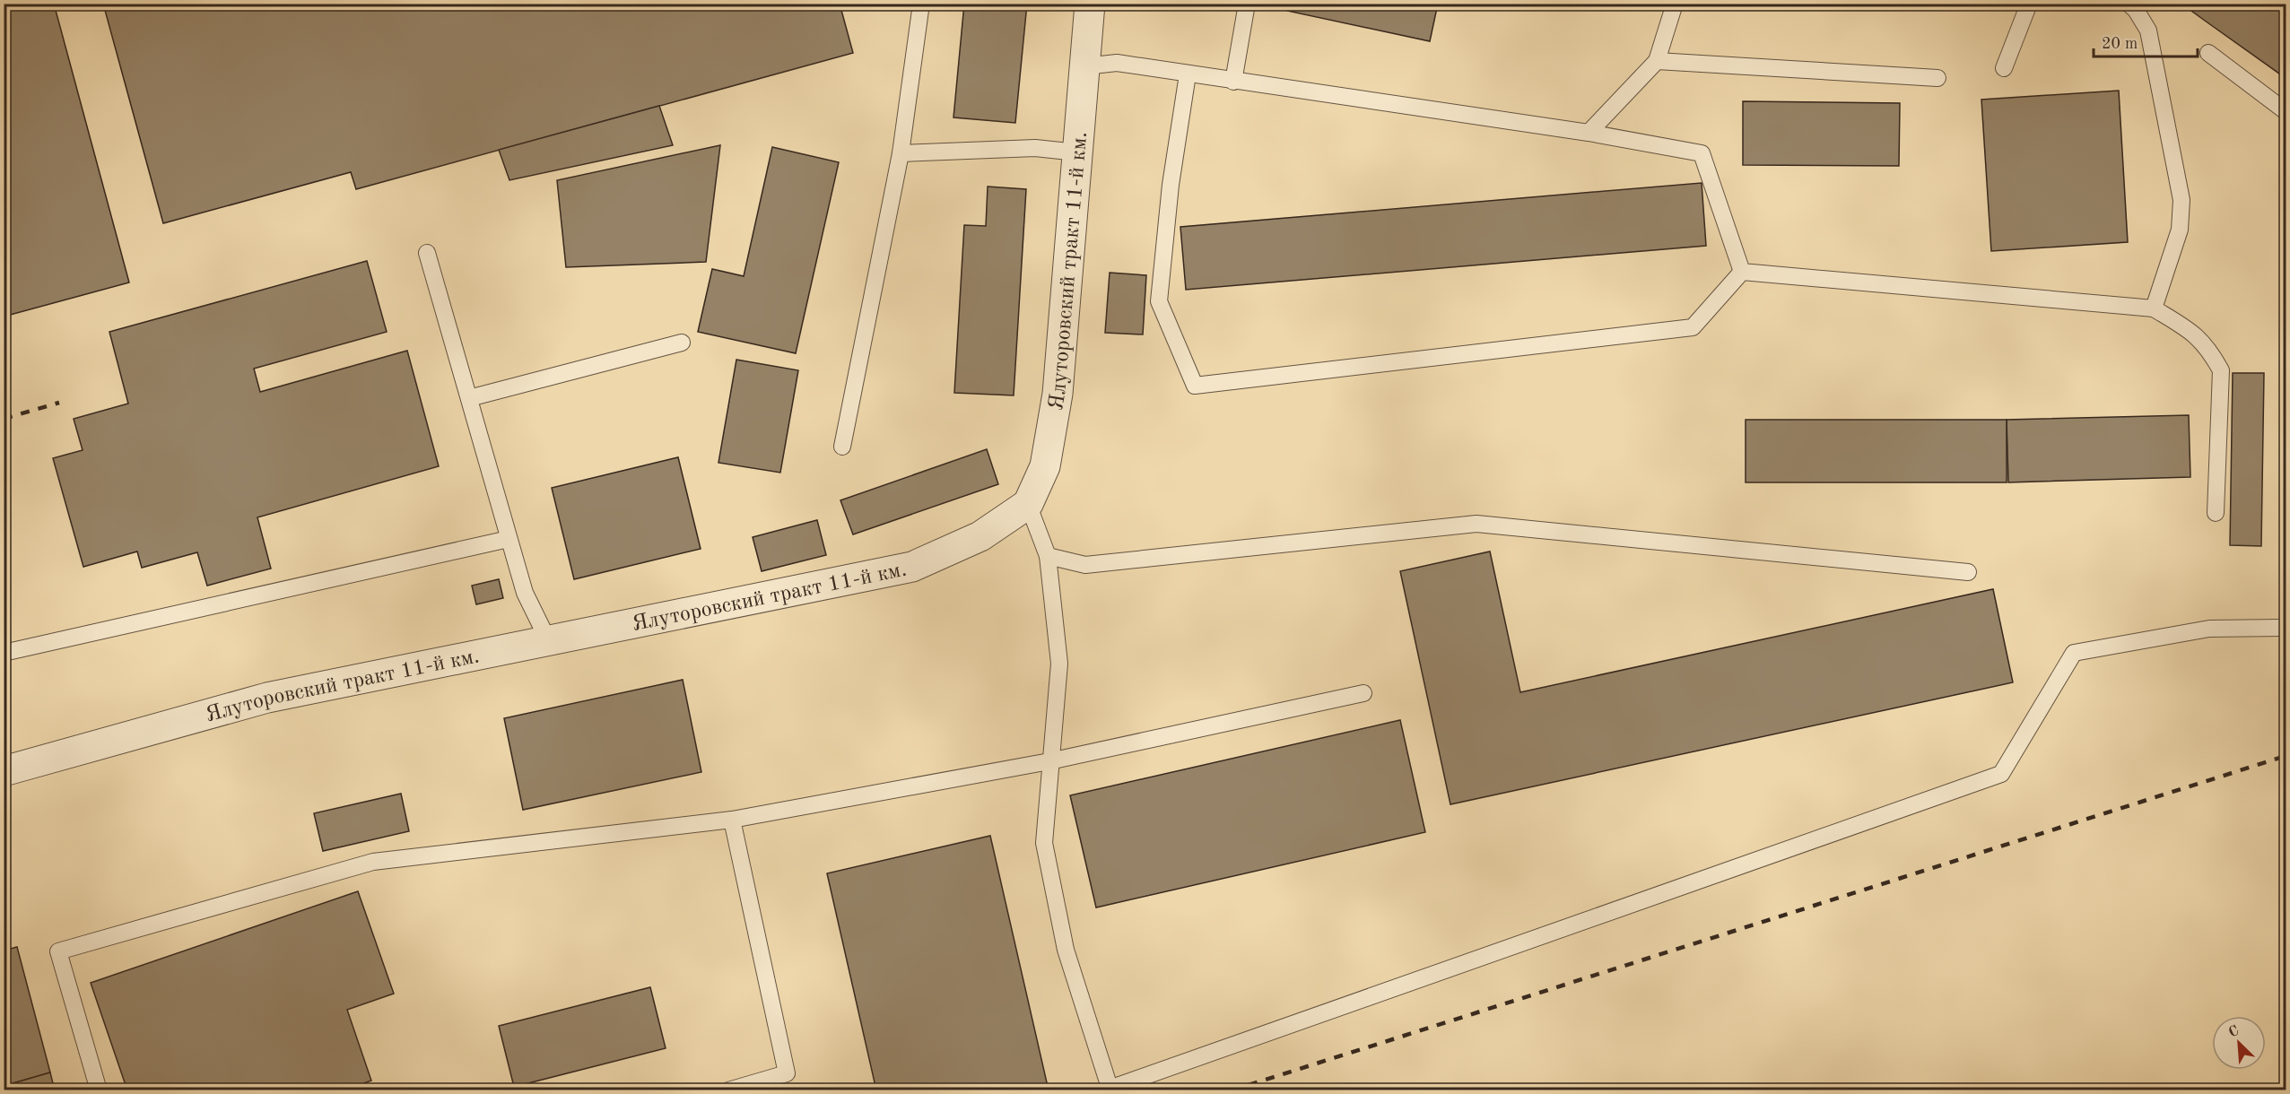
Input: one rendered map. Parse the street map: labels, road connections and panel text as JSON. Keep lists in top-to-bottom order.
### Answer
{
  "streets": {
    "street": ["Ялуторовский тракт 11-й км."]
  },
  "scale_bar": "20 m",
  "north": "top left"
}
